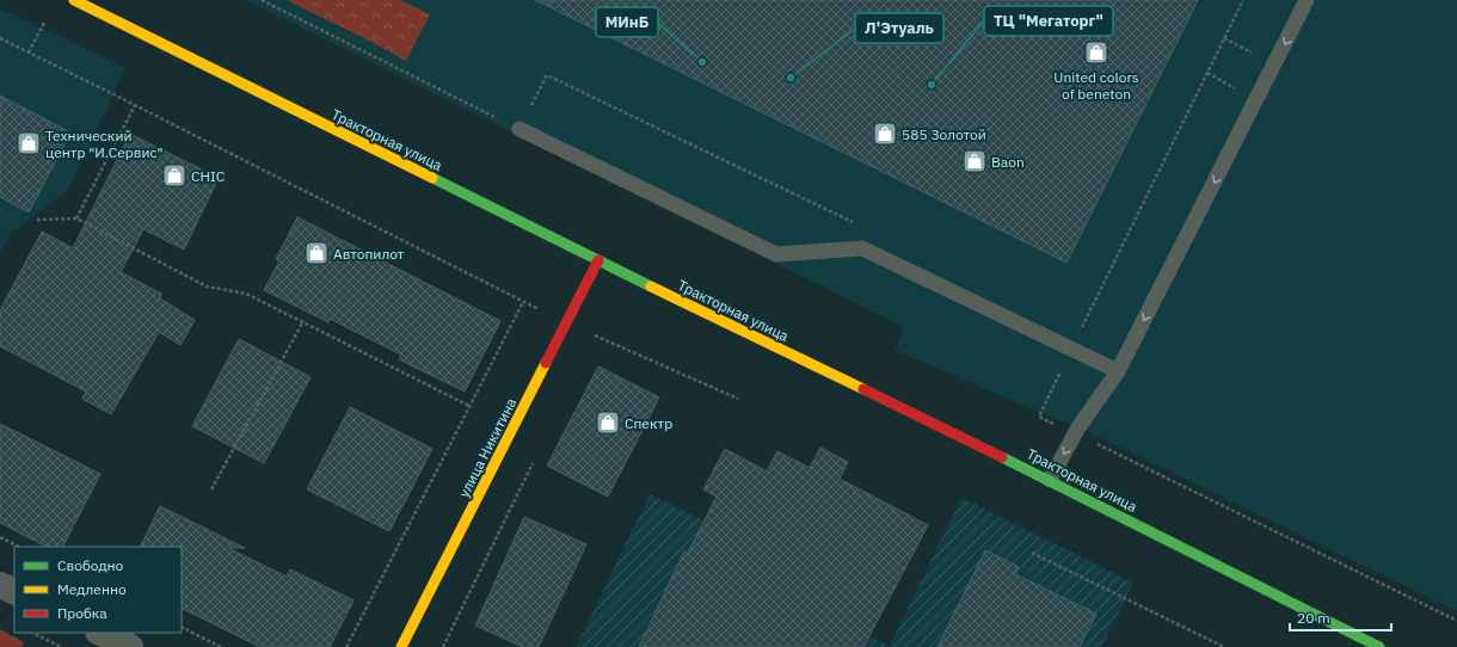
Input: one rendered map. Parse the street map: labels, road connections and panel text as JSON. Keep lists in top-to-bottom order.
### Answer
{
  "streets": {
    "main road": ["Тракторная улица", "улица Никитина"]
  },
  "crossings": [
    ["Тракторная улица", "улица Никитина"]
  ],
  "places": {
    "shop": [
      "United colors of beneton",
      "585 Золотой",
      "Технический центр \"И.Сервис\"",
      "Baon",
      "CHIC",
      "Автопилот",
      "Спектр"
    ],
    "other": ["МИнБ", "Л'Этуаль", "ТЦ \"Мегаторг\""]
  },
  "legend": ["Свободно", "Медленно", "Пробка"],
  "scale_bar": "20 m"
}
